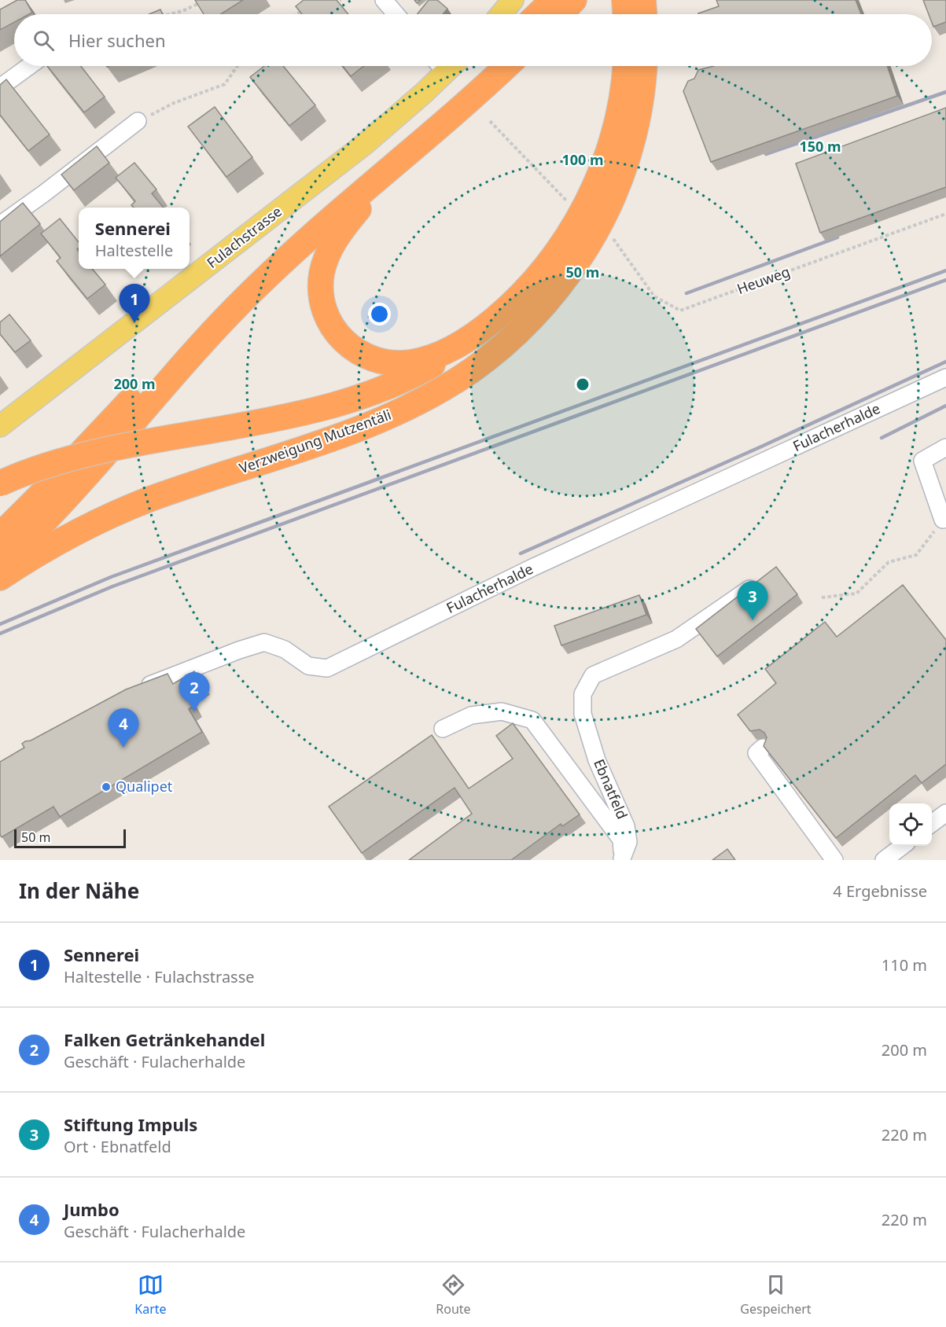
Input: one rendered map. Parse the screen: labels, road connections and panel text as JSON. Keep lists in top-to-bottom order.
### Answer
{
  "streets": {
    "highway": ["Verzweigung Mutzentäli"],
    "main road": ["Fulachstrasse"],
    "street": ["Fulacherhalde", "Ebnatfeld"],
    "path": ["Heuweg"]
  },
  "places": ["Qualipet"],
  "scale_bar": "50 m",
  "page": {
    "search": "Hier suchen",
    "popup": ["Sennerei", "Haltestelle"],
    "pins": [
      "1",
      "3",
      "2",
      "4"
    ],
    "scale": "50 m",
    "heading": ["In der Nähe", "4 Ergebnisse"],
    "list": [
      {
        "mark": "1",
        "name": "Sennerei",
        "note": "Haltestelle · Fulachstrasse",
        "value": "110 m"
      },
      {
        "mark": "2",
        "name": "Falken Getränkehandel",
        "note": "Geschäft · Fulacherhalde",
        "value": "200 m"
      },
      {
        "mark": "3",
        "name": "Stiftung Impuls",
        "note": "Ort · Ebnatfeld",
        "value": "220 m"
      },
      {
        "mark": "4",
        "name": "Jumbo",
        "note": "Geschäft · Fulacherhalde",
        "value": "220 m"
      }
    ],
    "nav": ["Karte", "Route", "Gespeichert"]
  },
  "rings": [
    "150 m",
    "100 m",
    "50 m",
    "200 m"
  ]
}
